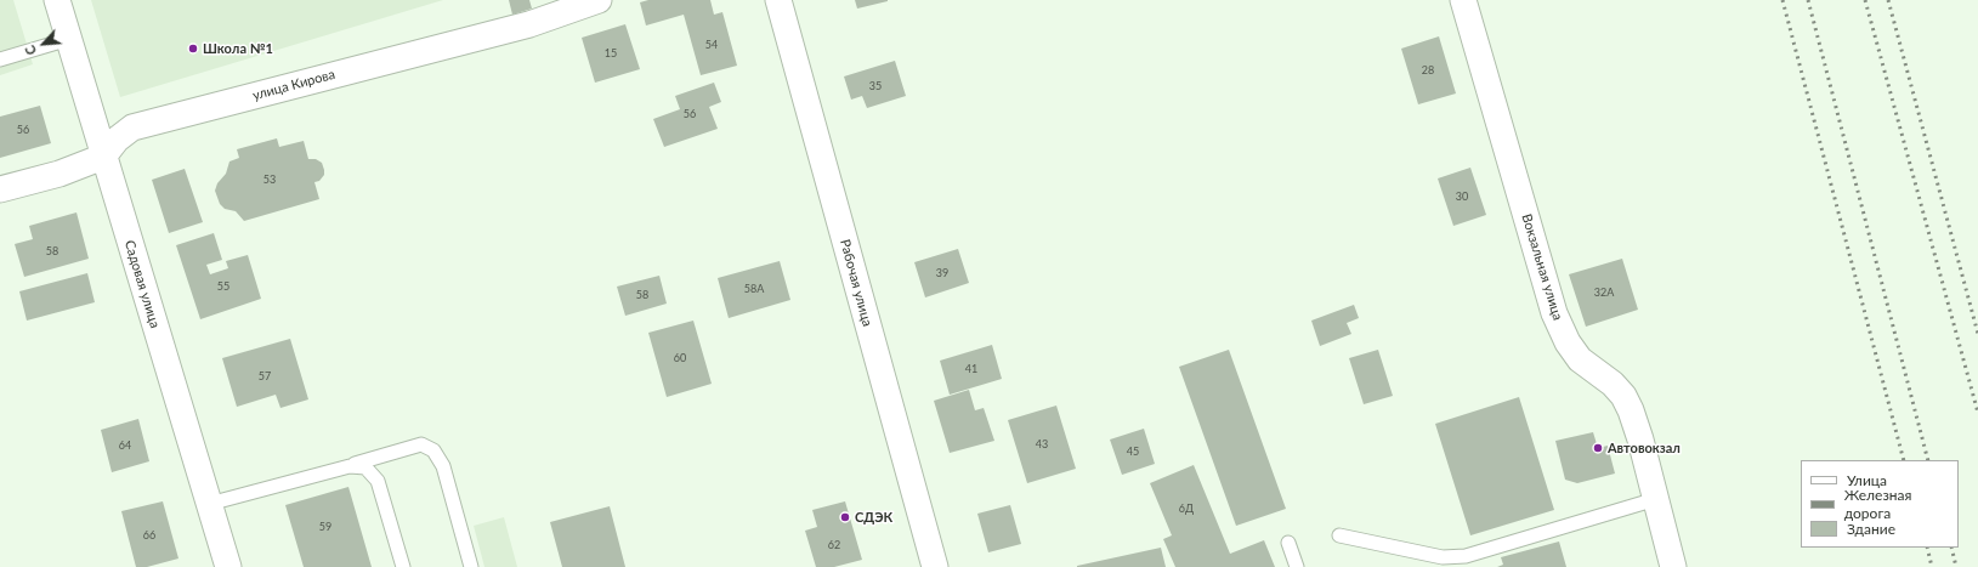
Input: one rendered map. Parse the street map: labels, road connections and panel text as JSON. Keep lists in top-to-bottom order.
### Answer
{
  "streets": {
    "street": [
      "улица Кирова",
      "Вокзальная улица",
      "Рабочая улица",
      "Садовая улица"
    ]
  },
  "crossings": [
    ["улица Кирова", "Садовая улица"]
  ],
  "places": ["Школа №1", "Автовокзал", "СДЭК"],
  "house_numbers": [
    "54",
    "15",
    "28",
    "35",
    "56",
    "56",
    "53",
    "30",
    "58",
    "39",
    "55",
    "58А",
    "32А",
    "58",
    "60",
    "41",
    "57",
    "43",
    "64",
    "45",
    "6Д",
    "59",
    "66",
    "62"
  ],
  "legend": ["Улица", "Железная дорога", "Здание"],
  "north": "bottom left"
}
